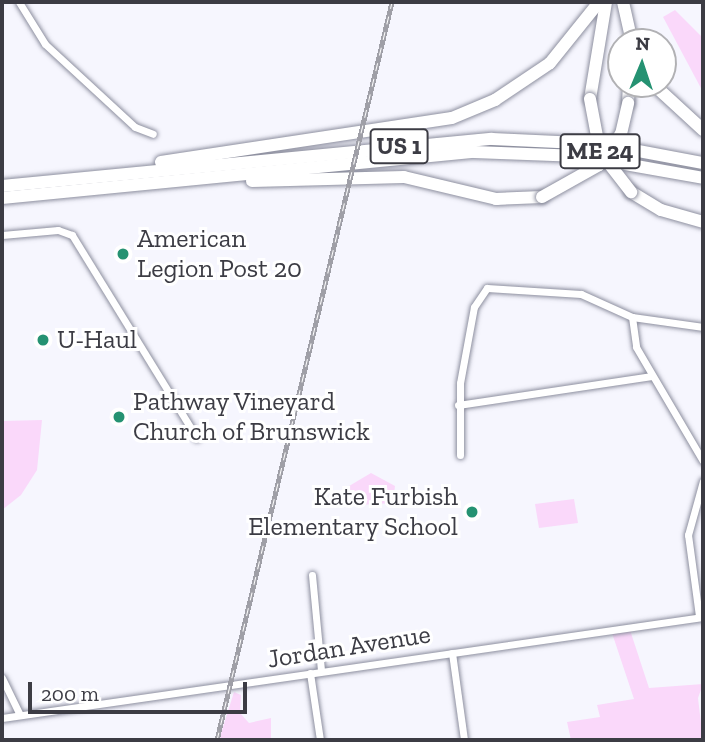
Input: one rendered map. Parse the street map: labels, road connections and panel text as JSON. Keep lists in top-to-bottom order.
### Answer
{
  "streets": {
    "highway": ["US 1", "ME 24"],
    "street": ["Jordan Avenue"]
  },
  "places": [
    "American Legion Post 20",
    "U-Haul",
    "Pathway Vineyard Church of Brunswick",
    "Kate Furbish Elementary School"
  ],
  "scale_bar": "200 m",
  "north": "top"
}
